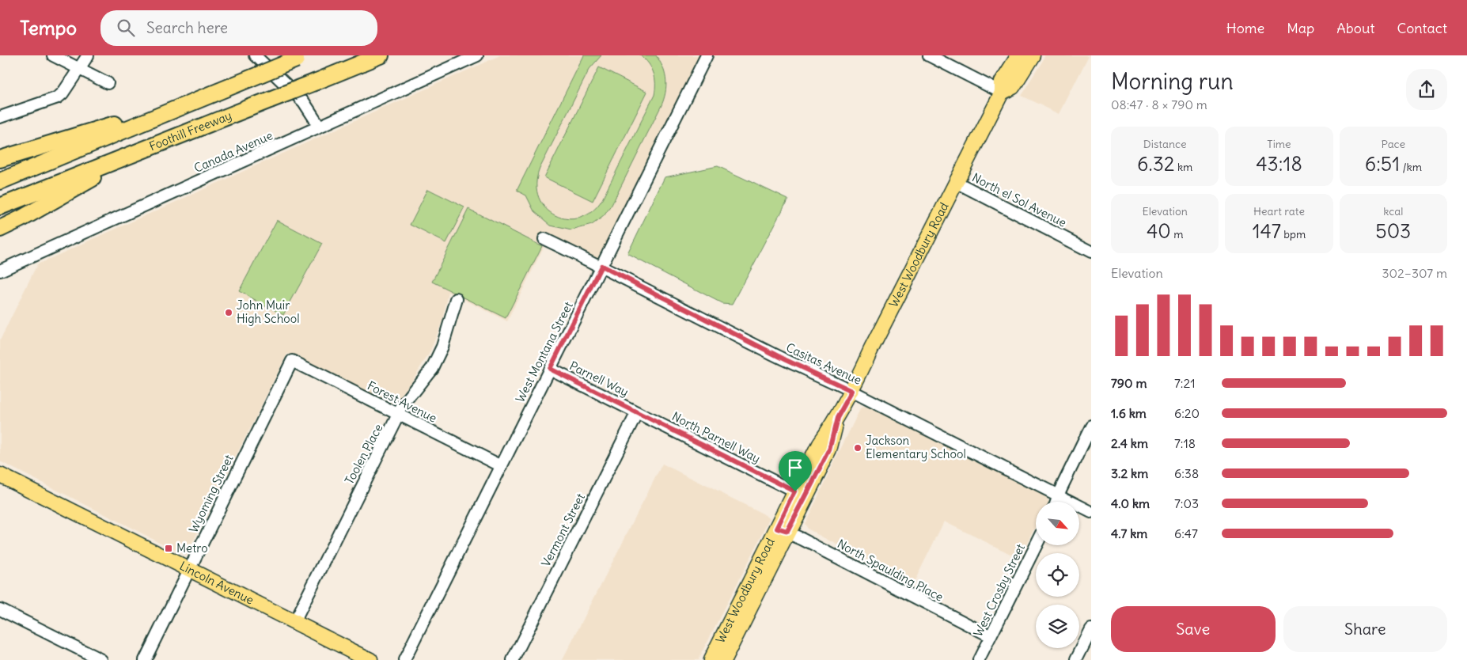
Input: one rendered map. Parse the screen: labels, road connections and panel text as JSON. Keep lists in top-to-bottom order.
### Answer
{
  "streets": {
    "highway": ["Foothill Freeway"],
    "main road": ["West Woodbury Road", "Lincoln Avenue"],
    "street": [
      "Canada Avenue",
      "North el Sol Avenue",
      "West Montana Street",
      "Casitas Avenue",
      "Parnell Way",
      "Forest Avenue",
      "North Parnell Way",
      "Toolen Place",
      "Wyoming Street",
      "Vermont Street",
      "North Spaulding Place",
      "West Crosby Street"
    ]
  },
  "crossings": [
    ["North el Sol Avenue", "West Woodbury Road"],
    ["West Woodbury Road", "Casitas Avenue"],
    ["West Woodbury Road", "North Parnell Way"],
    ["West Woodbury Road", "North Spaulding Place"],
    ["West Montana Street", "Casitas Avenue"],
    ["West Montana Street", "Parnell Way"],
    ["West Montana Street", "Forest Avenue"],
    ["Parnell Way", "North Parnell Way"],
    ["Parnell Way", "Vermont Street"],
    ["Forest Avenue", "Toolen Place"],
    ["Forest Avenue", "Wyoming Street"],
    ["North Parnell Way", "Vermont Street"],
    ["Toolen Place", "Lincoln Avenue"],
    ["Wyoming Street", "Lincoln Avenue"],
    ["North Spaulding Place", "West Crosby Street"]
  ],
  "places": {
    "other": ["John Muir High School", "Jackson Elementary School"],
    "transit": ["Metro"]
  },
  "north": "bottom right",
  "page": {
    "header": "Tempo",
    "search": "Search here",
    "nav": [
      "Home",
      "Map",
      "About",
      "Contact"
    ],
    "heading": ["Morning run", "08:47 · 8 × 790 m"],
    "stats": [
      ["Distance", "6.32 km"],
      ["Time", "43:18"],
      ["Pace", "6:51 /km"],
      ["Elevation", "40 m"],
      ["Heart rate", "147 bpm"],
      ["kcal", "503"]
    ],
    "chart": ["Elevation", "302–307 m"],
    "list": [
      {
        "name": "790 m",
        "note": "7:21"
      },
      {
        "name": "1.6 km",
        "note": "6:20"
      },
      {
        "name": "2.4 km",
        "note": "7:18"
      },
      {
        "name": "3.2 km",
        "note": "6:38"
      },
      {
        "name": "4.0 km",
        "note": "7:03"
      },
      {
        "name": "4.7 km",
        "note": "6:47"
      }
    ],
    "buttons": ["Save", "Share"]
  }
}
